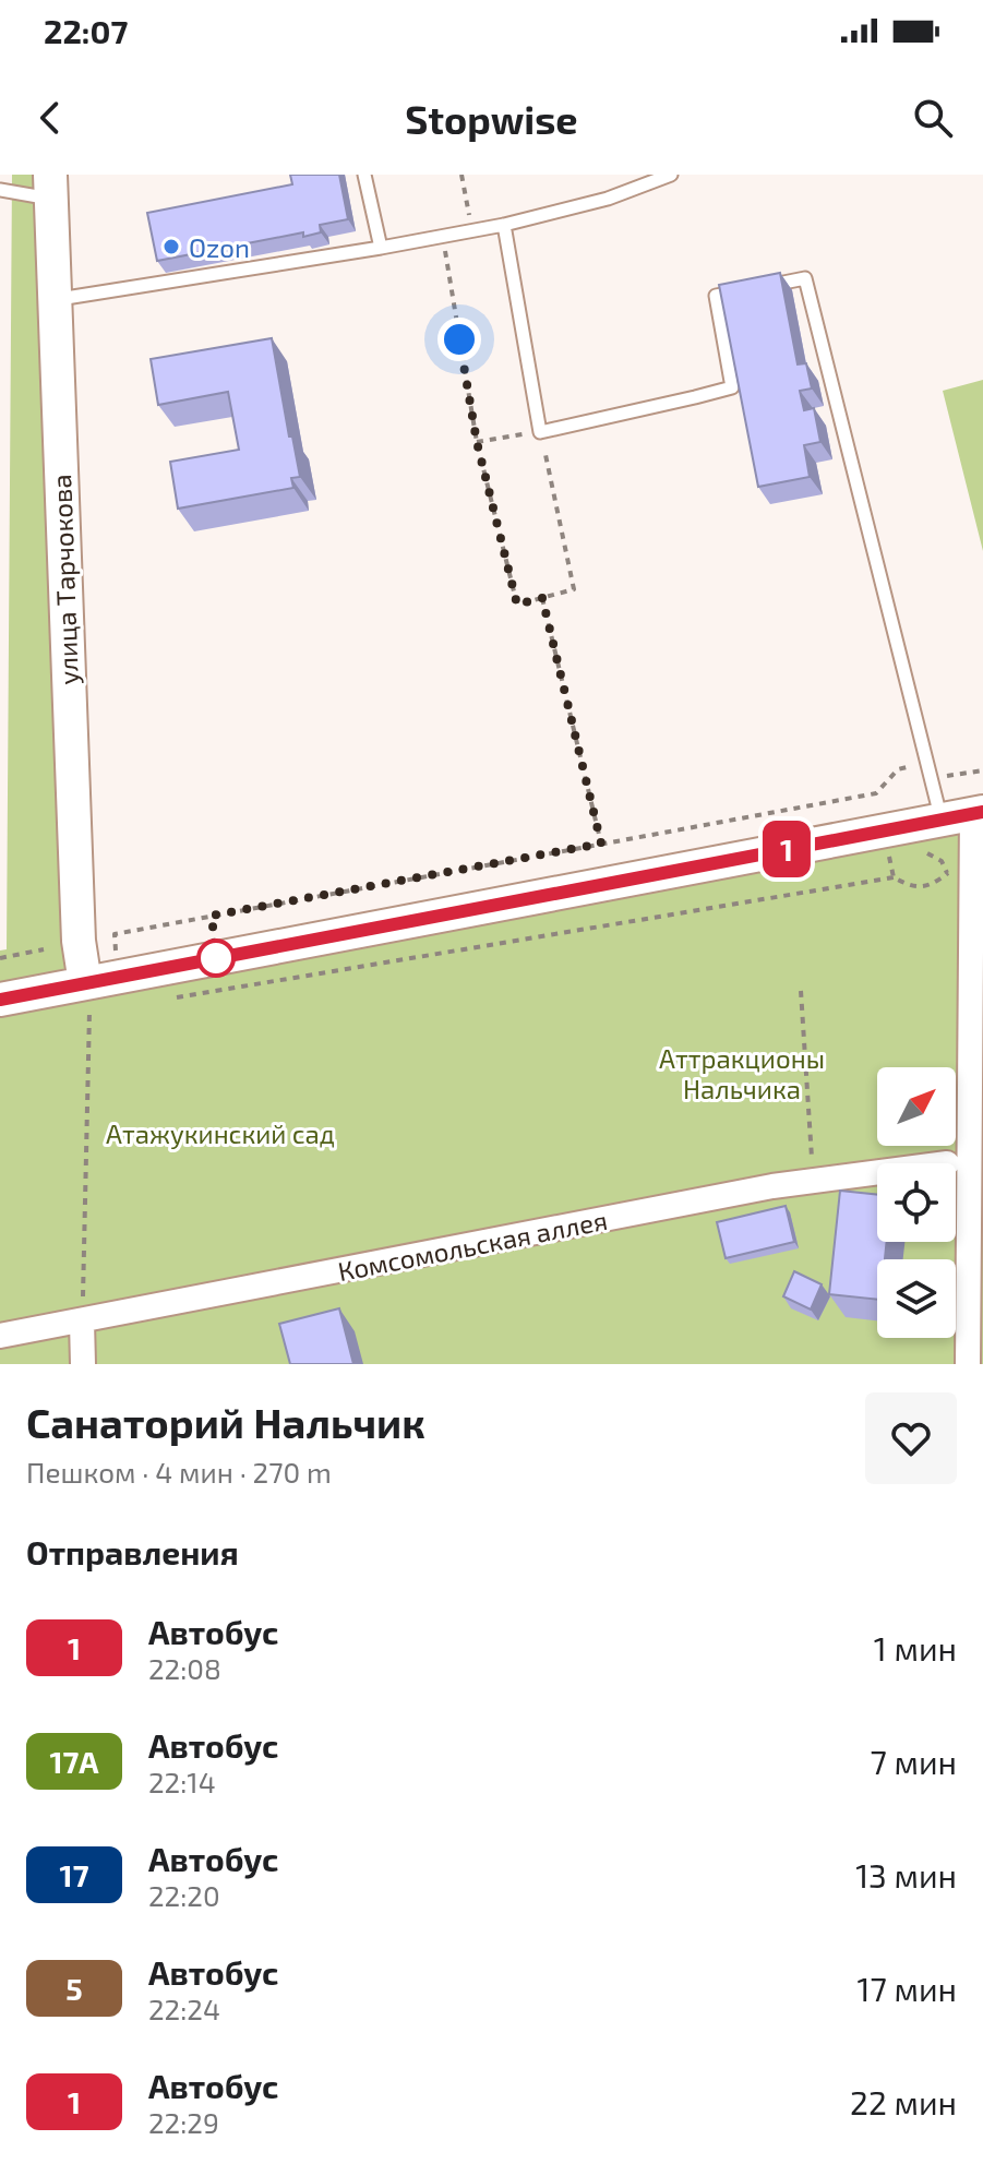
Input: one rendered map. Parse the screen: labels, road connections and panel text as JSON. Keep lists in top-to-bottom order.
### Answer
{
  "streets": {
    "street": ["улица Тарчокова", "Комсомольская аллея"]
  },
  "parks": ["Аттракционы Нальчика", "Атажукинский сад"],
  "places": ["Ozon"],
  "lines": ["bus line 1"],
  "north": "top right",
  "page": {
    "status": "22:07",
    "header": "Stopwise",
    "on_map": "1",
    "heading": [
      ["Санаторий Нальчик", "Пешком · 4 мин · 270 m"],
      "Отправления"
    ],
    "list": [
      {
        "mark": "1",
        "name": "Автобус",
        "note": "22:08",
        "value": "1 мин"
      },
      {
        "mark": "17А",
        "name": "Автобус",
        "note": "22:14",
        "value": "7 мин"
      },
      {
        "mark": "17",
        "name": "Автобус",
        "note": "22:20",
        "value": "13 мин"
      },
      {
        "mark": "5",
        "name": "Автобус",
        "note": "22:24",
        "value": "17 мин"
      },
      {
        "mark": "1",
        "name": "Автобус",
        "note": "22:29",
        "value": "22 мин"
      }
    ]
  }
}
